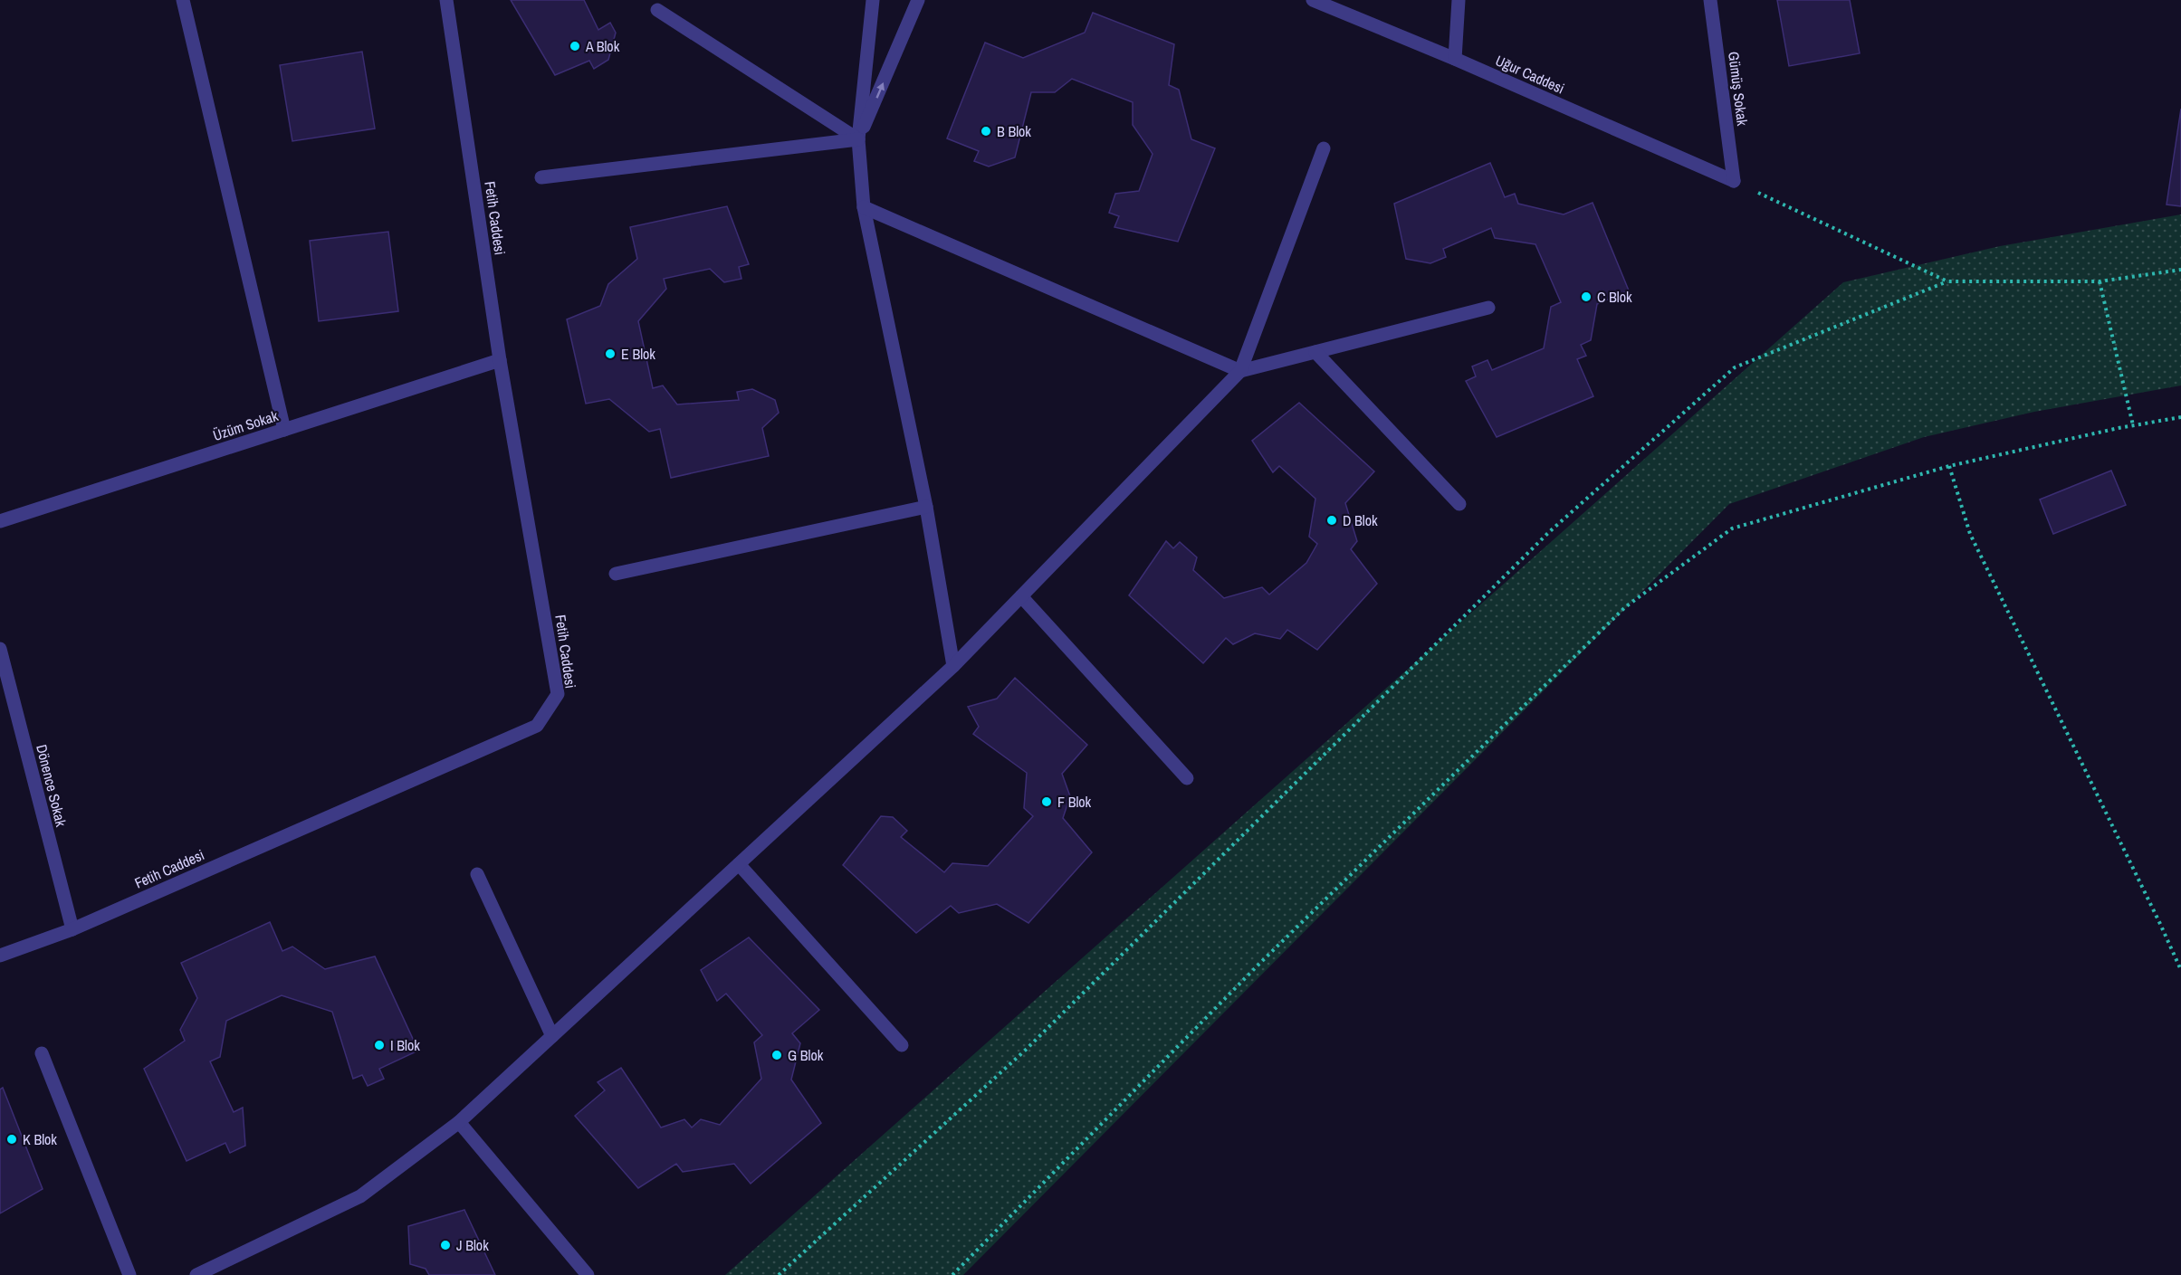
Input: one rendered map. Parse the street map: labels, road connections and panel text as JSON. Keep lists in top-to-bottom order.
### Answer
{
  "streets": {
    "street": [
      "Uğur Caddesi",
      "Gümüş Sokak",
      "Fetih Caddesi",
      "Üzüm Sokak",
      "Dönence Sokak"
    ]
  },
  "crossings": [
    ["Uğur Caddesi", "Gümüş Sokak"],
    ["Fetih Caddesi", "Üzüm Sokak"],
    ["Fetih Caddesi", "Dönence Sokak"]
  ],
  "places": [
    "A Blok",
    "B Blok",
    "C Blok",
    "E Blok",
    "D Blok",
    "F Blok",
    "I Blok",
    "G Blok",
    "K Blok",
    "J Blok"
  ]
}
